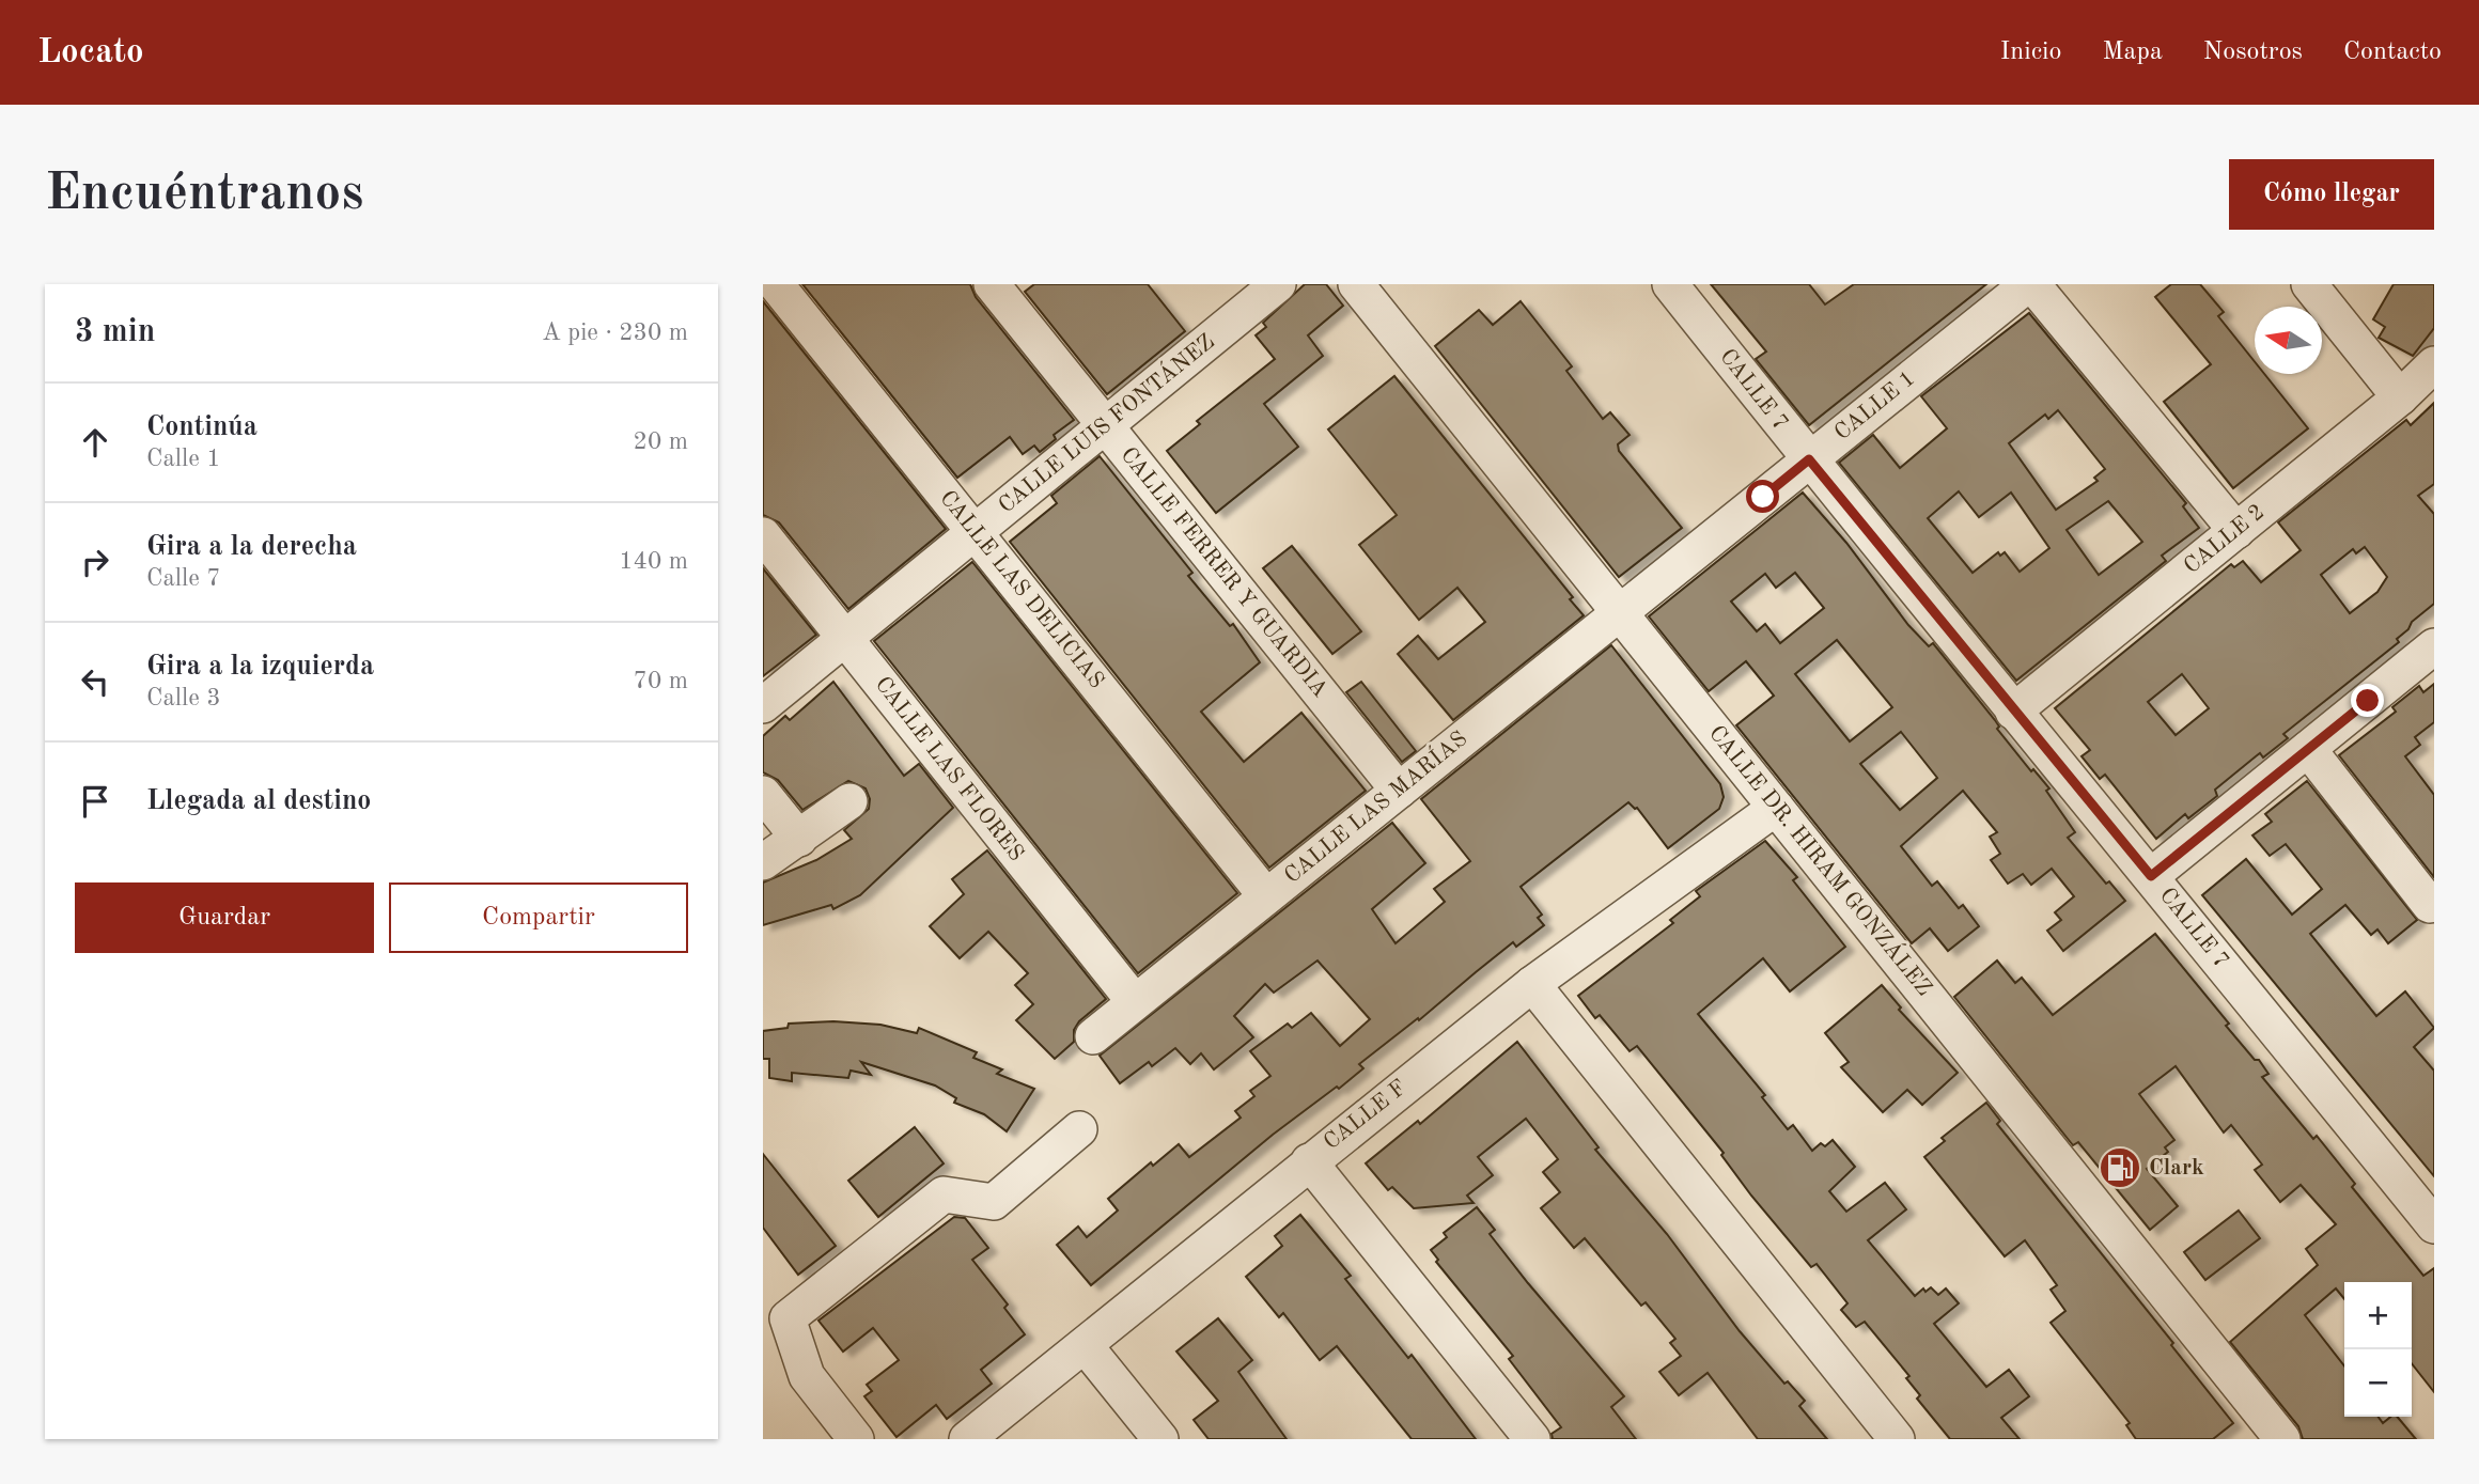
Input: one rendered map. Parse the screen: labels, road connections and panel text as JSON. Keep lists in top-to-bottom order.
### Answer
{
  "streets": {
    "street": [
      "CALLE 7",
      "CALLE 1",
      "CALLE LUIS FONTÁNEZ",
      "CALLE 2",
      "CALLE FERRER Y GUARDIA",
      "CALLE LAS DELICIAS",
      "CALLE LAS FLORES",
      "CALLE LAS MARÍAS",
      "CALLE DR. HIRAM GONZÁLEZ",
      "CALLE F"
    ]
  },
  "crossings": [
    ["CALLE 7", "CALLE 1"],
    ["CALLE 7", "CALLE 2"],
    ["CALLE 1", "CALLE LAS MARÍAS"],
    ["CALLE 1", "CALLE DR. HIRAM GONZÁLEZ"],
    ["CALLE LUIS FONTÁNEZ", "CALLE FERRER Y GUARDIA"],
    ["CALLE LUIS FONTÁNEZ", "CALLE LAS DELICIAS"],
    ["CALLE LUIS FONTÁNEZ", "CALLE LAS FLORES"],
    ["CALLE FERRER Y GUARDIA", "CALLE LAS MARÍAS"],
    ["CALLE LAS DELICIAS", "CALLE LAS MARÍAS"],
    ["CALLE LAS FLORES", "CALLE LAS MARÍAS"],
    ["CALLE LAS MARÍAS", "CALLE DR. HIRAM GONZÁLEZ"],
    ["CALLE DR. HIRAM GONZÁLEZ", "CALLE F"]
  ],
  "places": {
    "fuel station": ["Clark"]
  },
  "north": "left",
  "page": {
    "header": "Locato",
    "nav": [
      "Inicio",
      "Mapa",
      "Nosotros",
      "Contacto"
    ],
    "buttons": [
      "Cómo llegar",
      ["Guardar", "Compartir"]
    ],
    "title": "Encuéntranos",
    "heading": ["3 min", "A pie · 230 m"],
    "list": [
      ["Continúa", "Calle 1", "20 m"],
      ["Gira a la derecha", "Calle 7", "140 m"],
      ["Gira a la izquierda", "Calle 3", "70 m"],
      "Llegada al destino"
    ],
    "map_buttons": ["+", "−"]
  }
}
